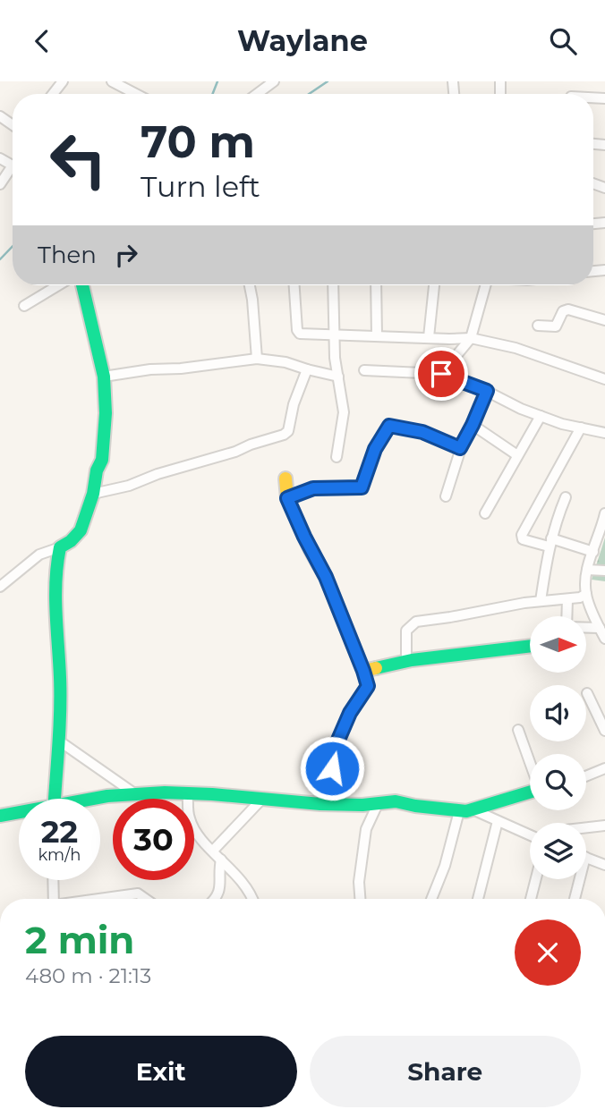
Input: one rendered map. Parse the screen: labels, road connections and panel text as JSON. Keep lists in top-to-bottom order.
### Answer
{
  "north": "right",
  "page": {
    "header": "Waylane",
    "turn": ["70 m", "Turn left"],
    "then": "Then",
    "speed": "22 km/h",
    "limit": "30",
    "heading": ["2 min", "480 m · 21:13"],
    "buttons": ["Exit", "Share"]
  }
}
